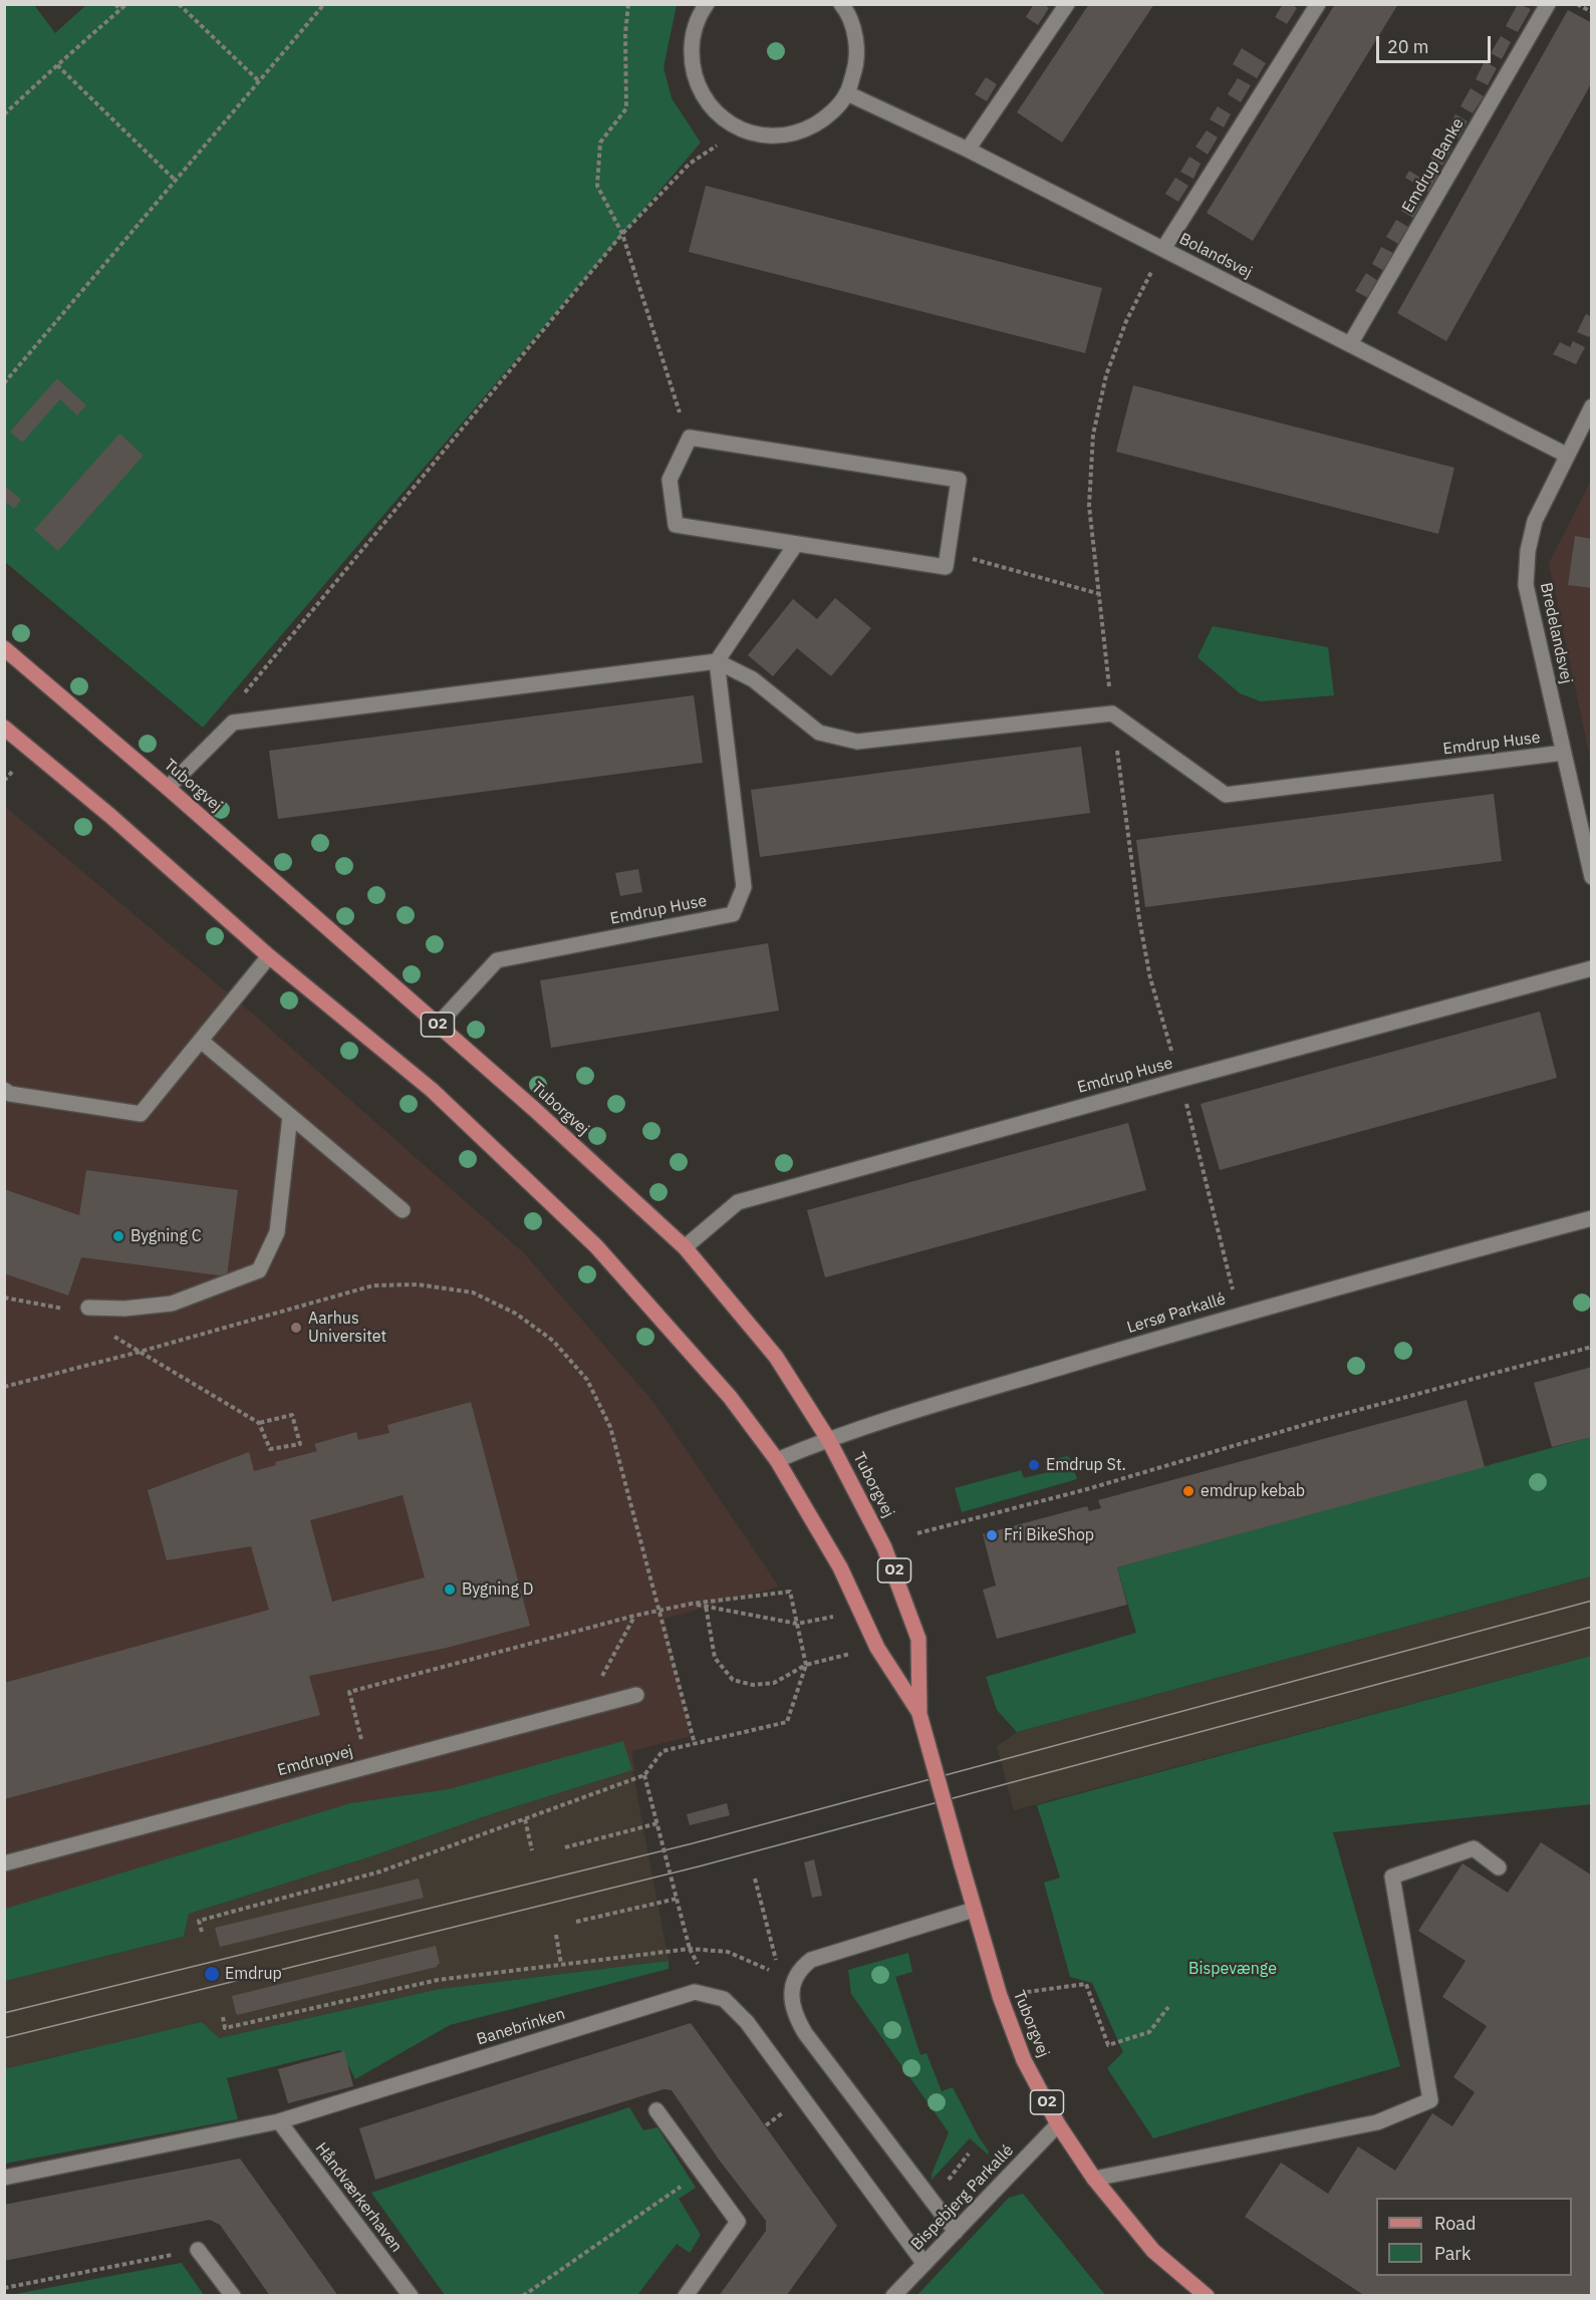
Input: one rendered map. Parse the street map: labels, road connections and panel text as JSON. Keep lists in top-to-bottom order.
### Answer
{
  "streets": {
    "main road": ["Tuborgvej", "O2"],
    "street": [
      "Emdrup Banke",
      "Bolandsvej",
      "Bredelandsvej",
      "Emdrup Huse",
      "Lersø Parkallé",
      "Emdrupvej",
      "Banebrinken",
      "Håndværkerhaven",
      "Bispebjerg Parkallé"
    ]
  },
  "crossings": [
    ["Emdrup Banke", "Bolandsvej"],
    ["Bolandsvej", "Bredelandsvej"],
    ["Bredelandsvej", "Emdrup Huse"],
    ["Emdrup Huse", "Tuborgvej"],
    ["Tuborgvej", "Lersø Parkallé"],
    ["Tuborgvej", "Bispebjerg Parkallé"],
    ["Banebrinken", "Håndværkerhaven"],
    ["Banebrinken", "Bispebjerg Parkallé"]
  ],
  "parks": ["Bispevænge"],
  "places": [
    "Bygning C",
    "Aarhus Universitet",
    "Emdrup St.",
    "emdrup kebab",
    "Fri BikeShop",
    "Bygning D",
    "Emdrup"
  ],
  "legend": ["Road", "Park"],
  "scale_bar": "20 m"
}
